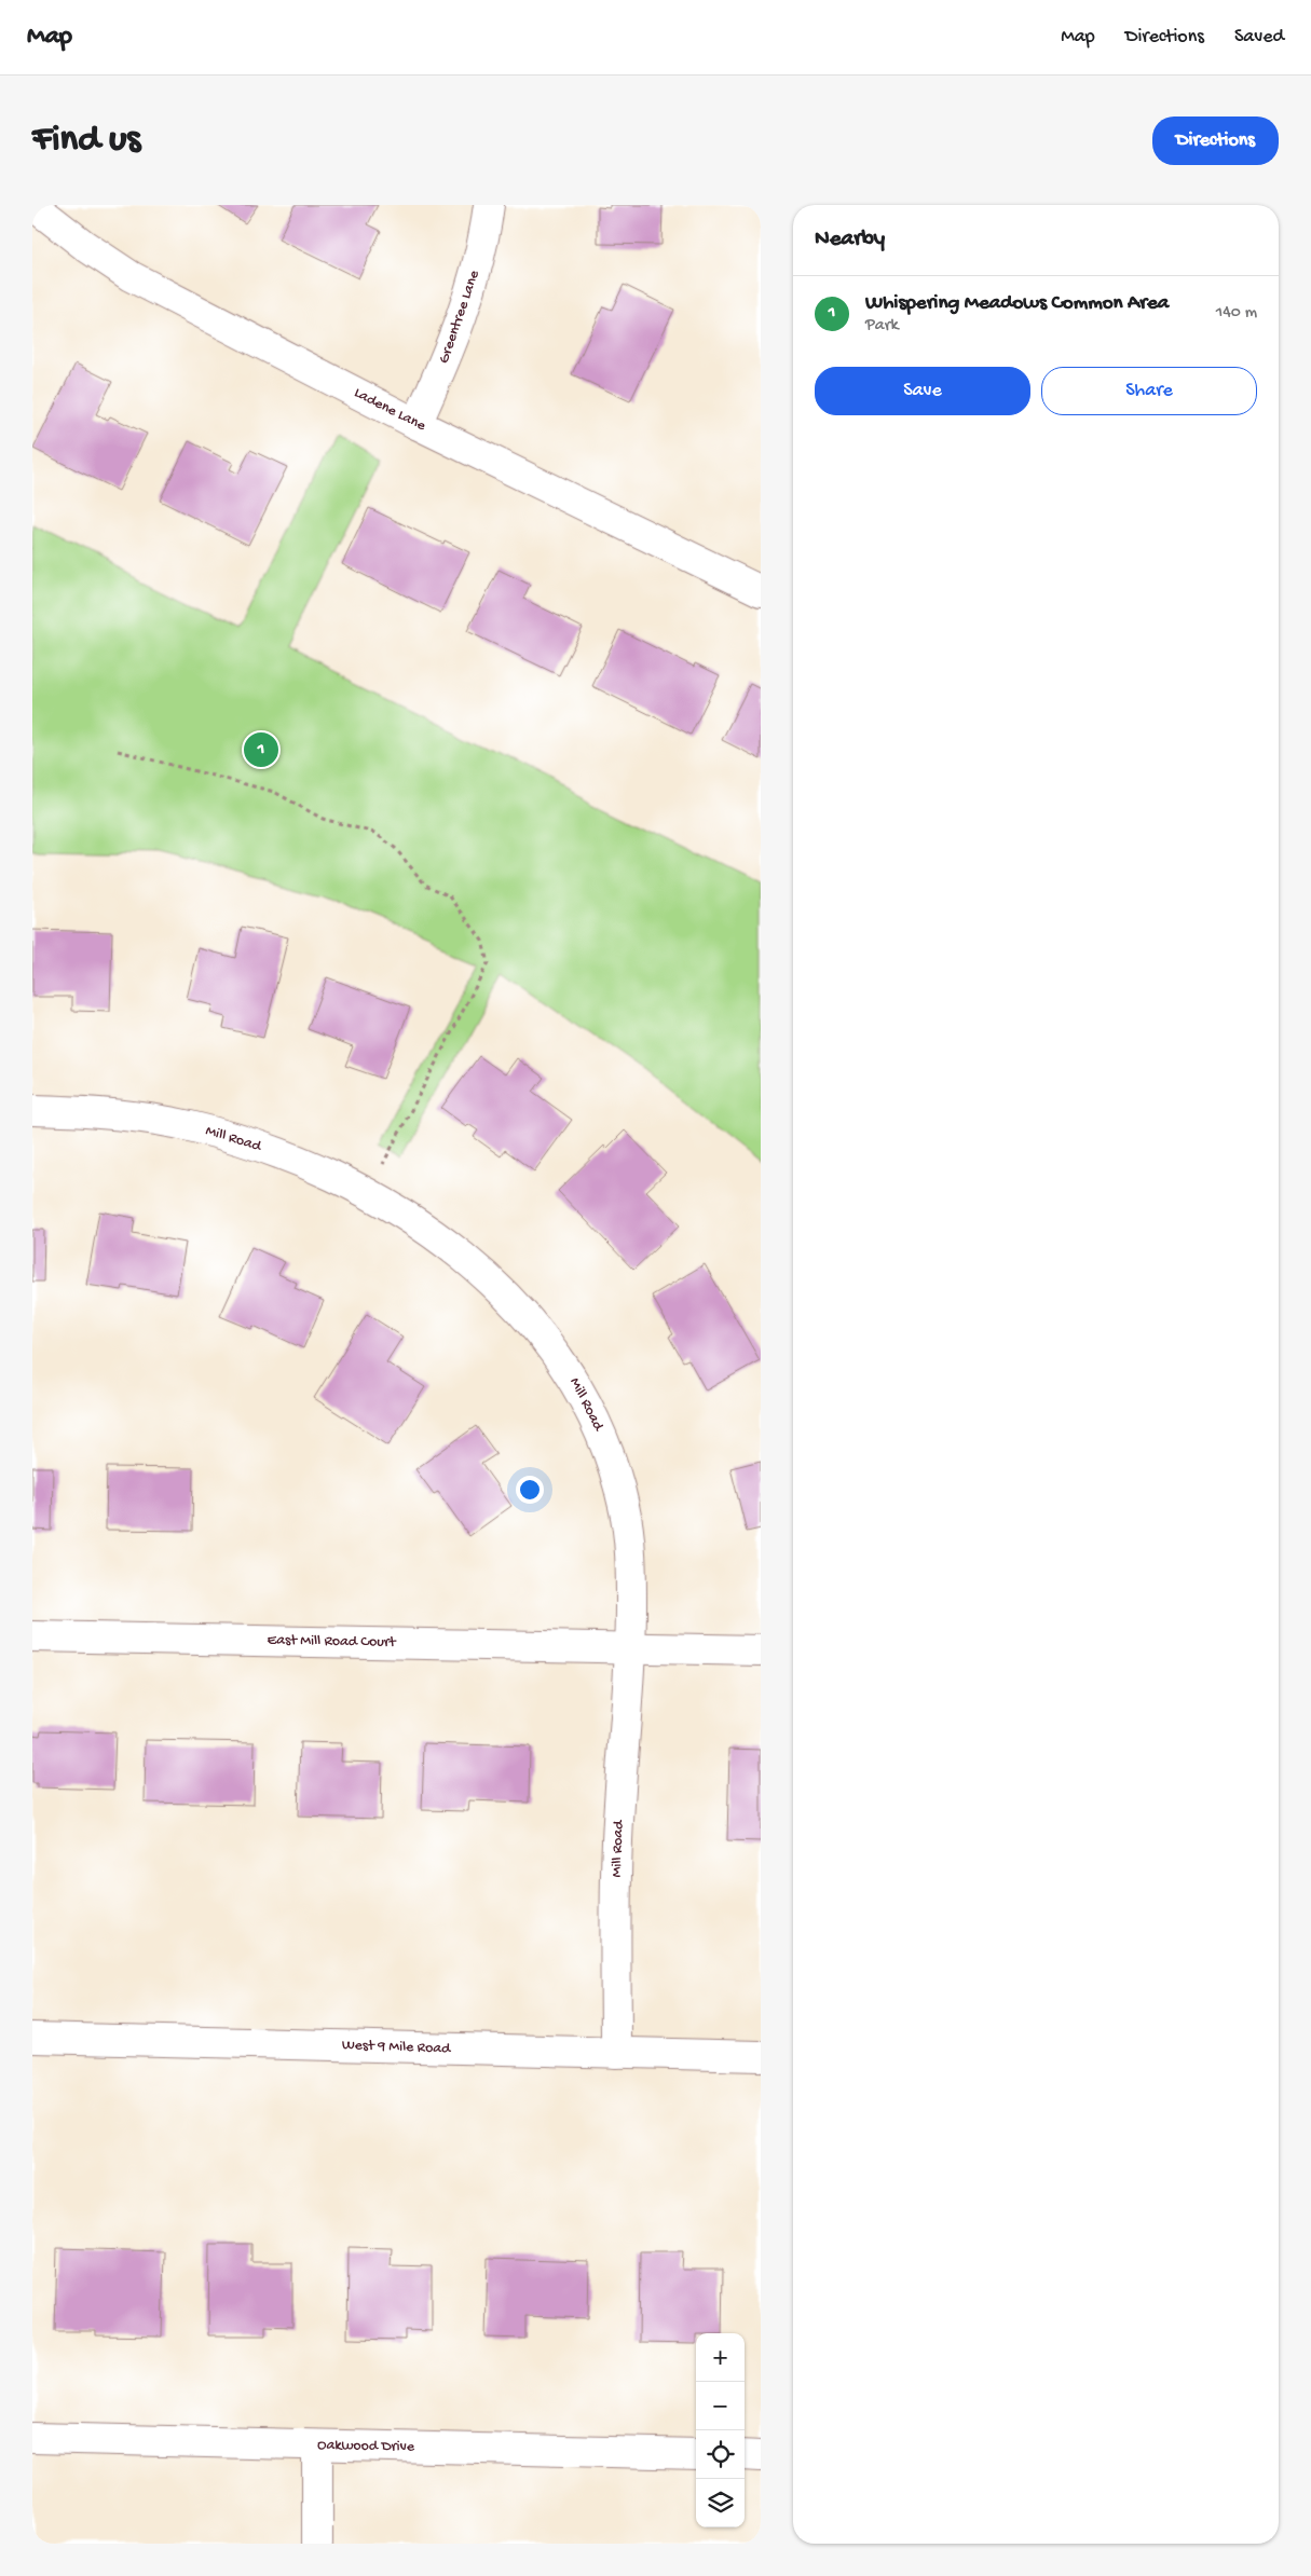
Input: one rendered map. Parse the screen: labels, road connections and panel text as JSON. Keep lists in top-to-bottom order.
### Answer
{
  "streets": {
    "street": [
      "Greentree Lane",
      "Ladene Lane",
      "Mill Road",
      "East Mill Road Court",
      "West 9 Mile Road",
      "Oakwood Drive"
    ]
  },
  "crossings": [
    ["Greentree Lane", "Ladene Lane"],
    ["Mill Road", "East Mill Road Court"],
    ["Mill Road", "West 9 Mile Road"]
  ],
  "page": {
    "header": "Map",
    "nav": ["Map", "Directions", "Saved"],
    "buttons": [
      "Directions",
      ["Save", "Share"]
    ],
    "title": "Find us",
    "heading": "Nearby",
    "list": [
      {
        "mark": "1",
        "name": "Whispering Meadows Common Area",
        "note": "Park",
        "value": "140 m"
      }
    ],
    "pins": "1",
    "map_buttons": ["+", "−"]
  }
}
